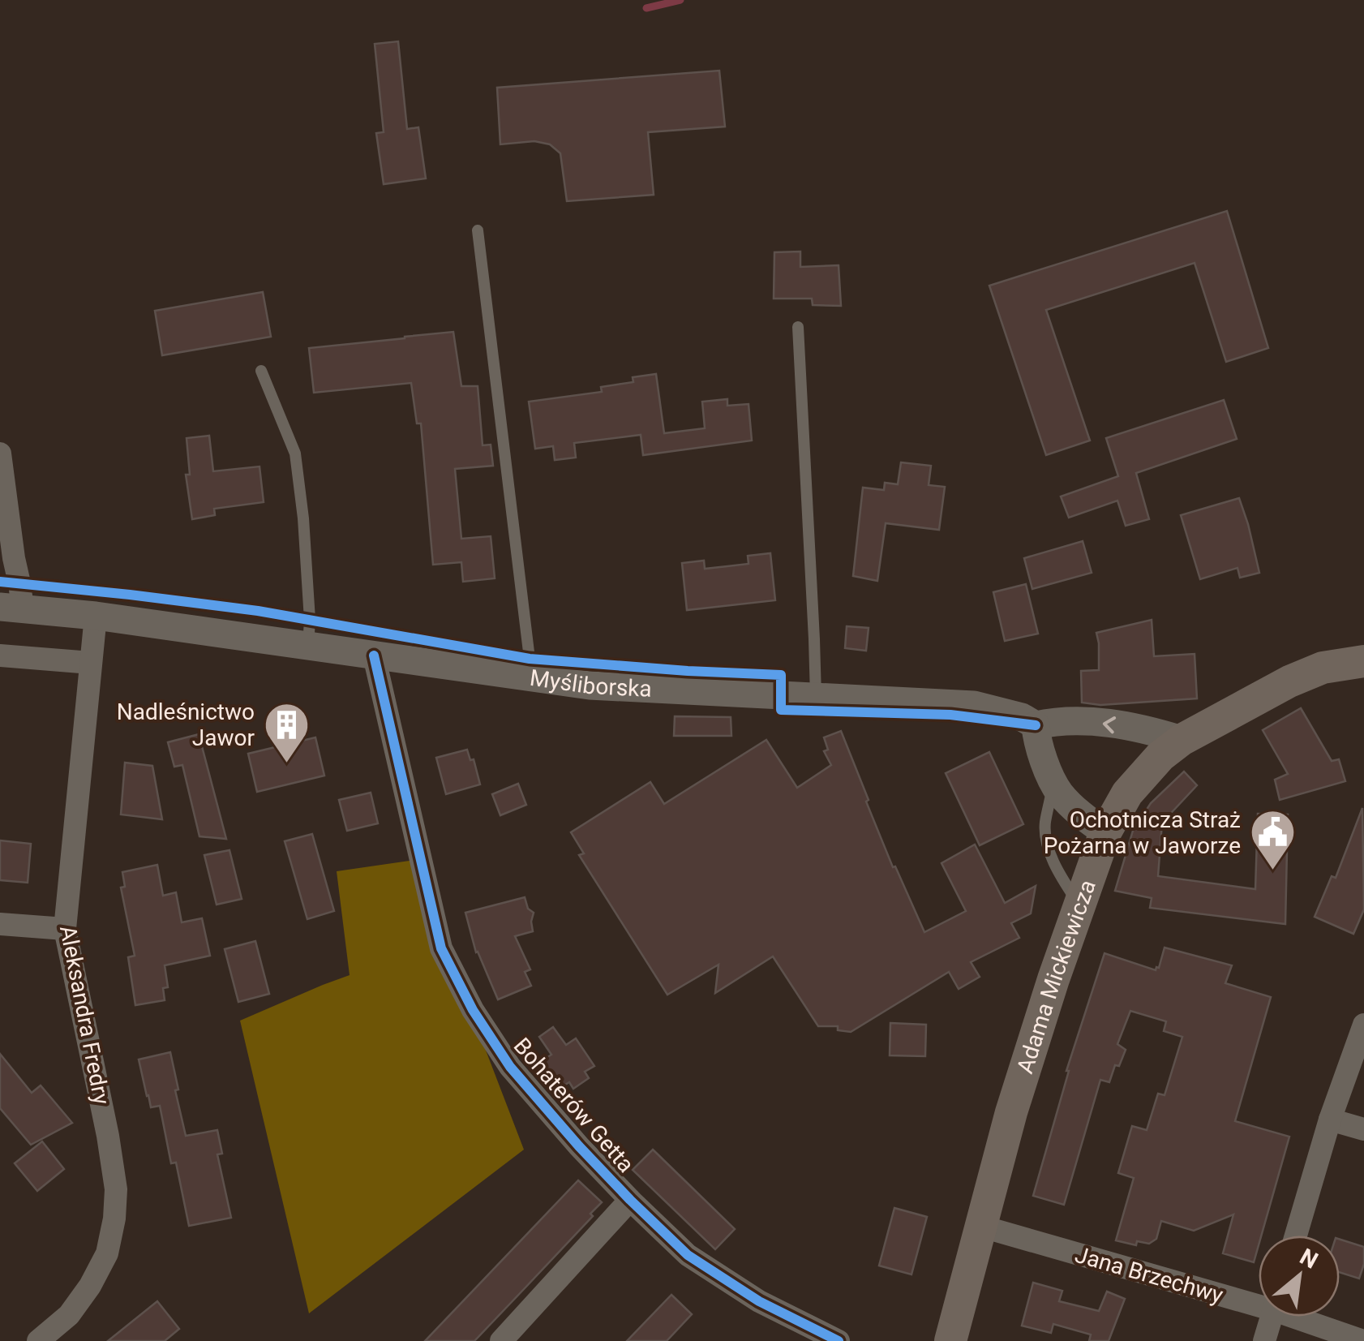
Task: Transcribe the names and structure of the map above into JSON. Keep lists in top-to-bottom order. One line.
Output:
{"streets":{"main road":["Adama Mickiewicza"],"street":["Myśliborska","Aleksandra Fredry","Bohaterów Getta","Jana Brzechwy"]},"crossings":[["Myśliborska","Adama Mickiewicza"],["Myśliborska","Aleksandra Fredry"],["Myśliborska","Bohaterów Getta"],["Adama Mickiewicza","Jana Brzechwy"]],"places":{"building":["Nadleśnictwo Jawor"],"public building":["Ochotnicza Straż Pożarna w Jaworze"]},"north":"top right"}
